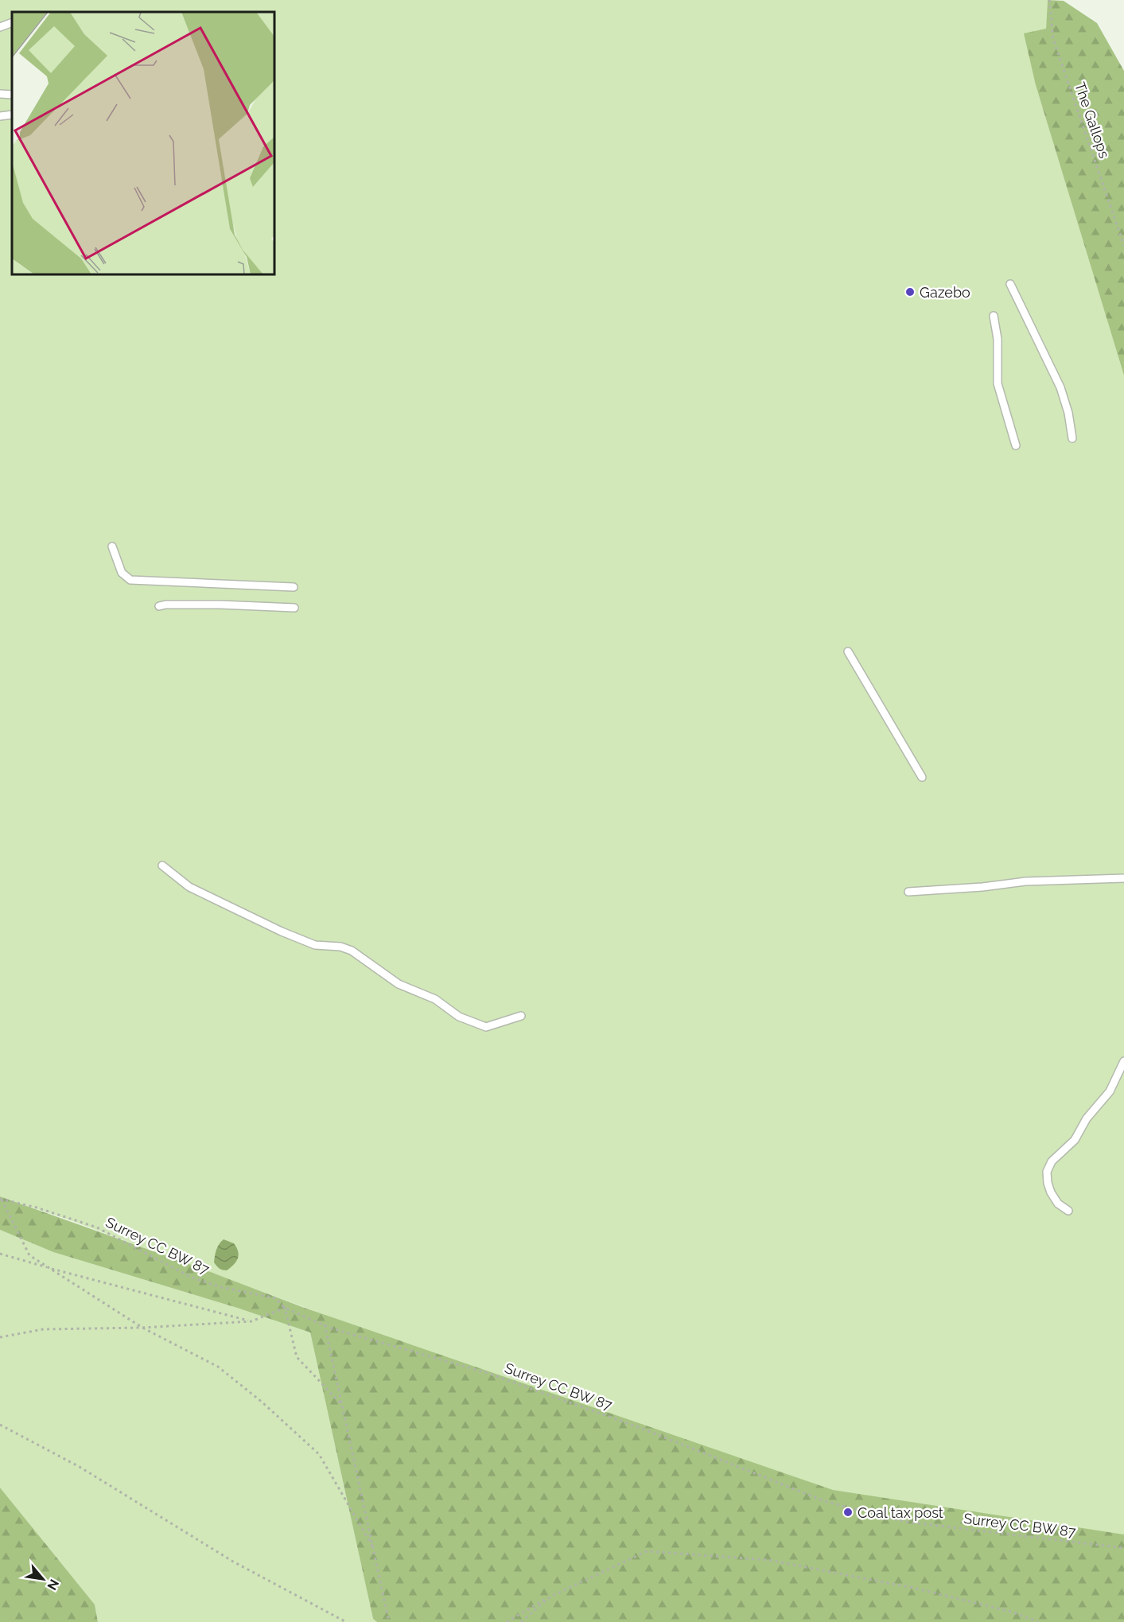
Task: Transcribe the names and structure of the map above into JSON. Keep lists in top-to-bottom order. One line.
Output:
{"streets":{"path":["The Gallops","Surrey CC BW 87"]},"places":["Gazebo","Coal tax post"],"north":"bottom right"}
